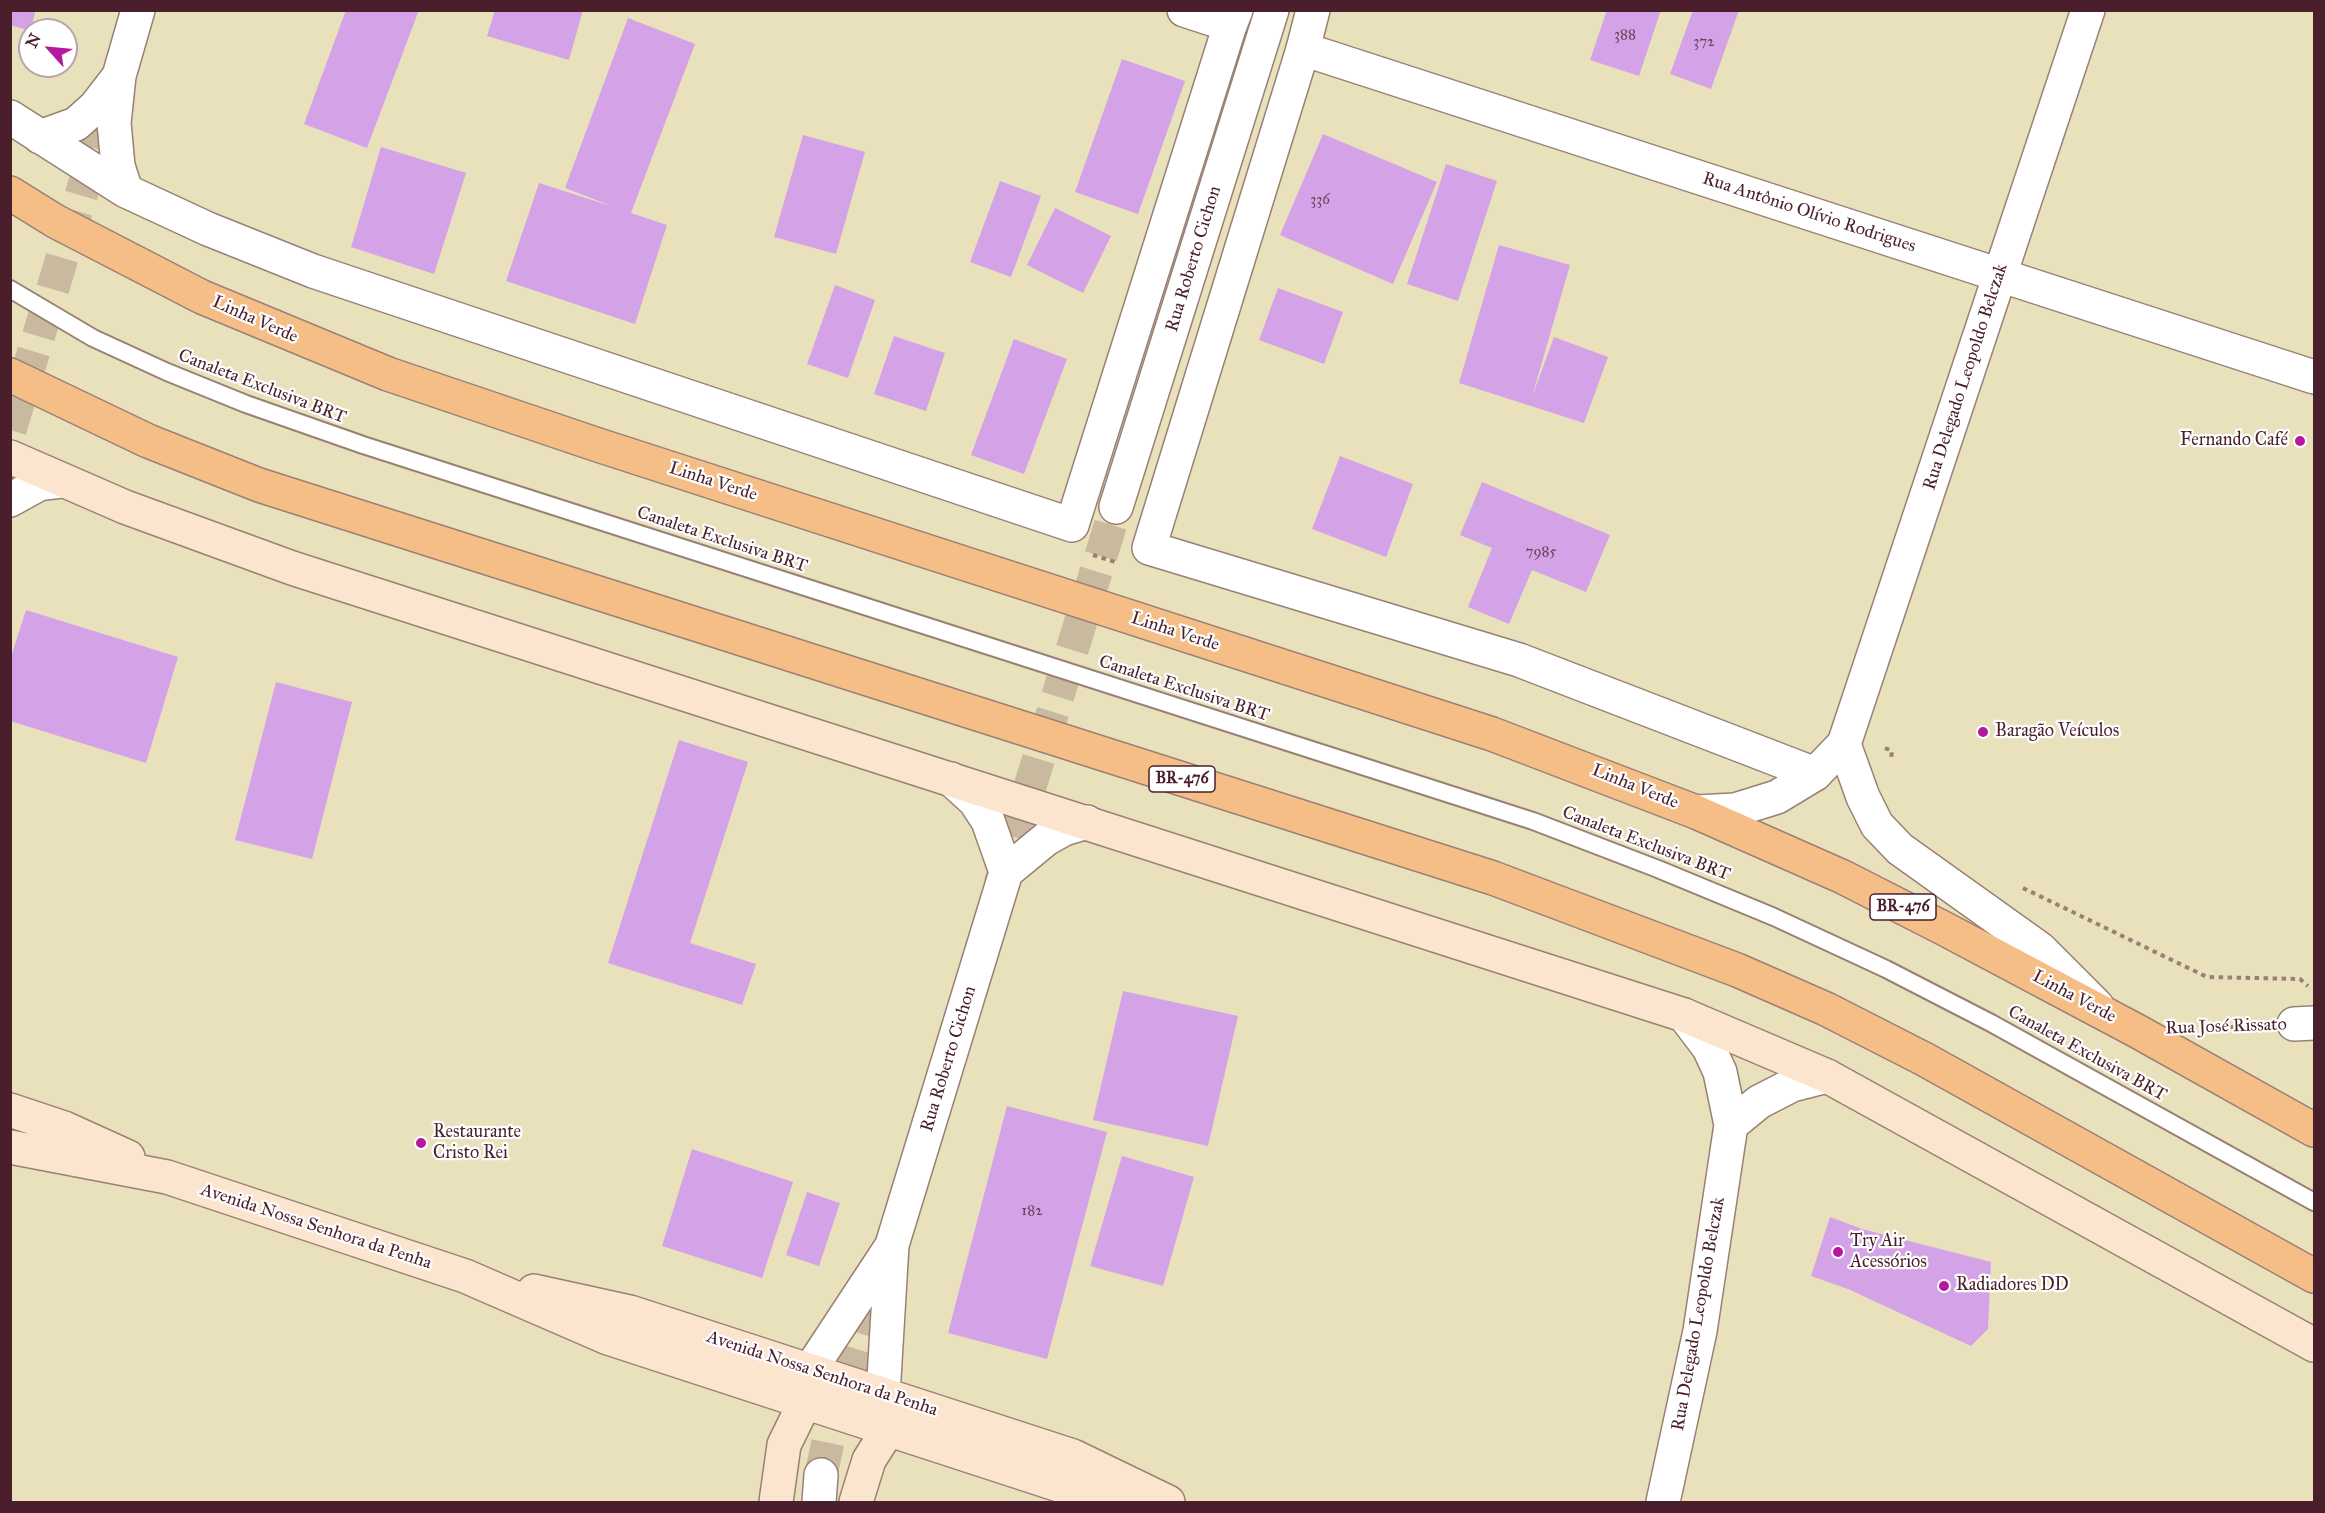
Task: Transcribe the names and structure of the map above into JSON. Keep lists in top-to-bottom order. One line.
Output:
{"streets":{"highway":["Linha Verde","BR-476"],"main road":["Avenida Nossa Senhora da Penha"],"street":["Rua Antônio Olívio Rodrigues","Rua Roberto Cichon","Rua Delegado Leopoldo Belczak"],"lane":["Canaleta Exclusiva BRT"],"path":["Rua José Rissato"]},"crossings":[["Rua Antônio Olívio Rodrigues","Rua Delegado Leopoldo Belczak"],["Rua Roberto Cichon","Avenida Nossa Senhora da Penha"],["Linha Verde","Rua Delegado Leopoldo Belczak"]],"places":["Fernando Café","Baragão Veículos","Restaurante Cristo Rei","Try Air Acessórios","Radiadores DD"],"house_numbers":["388","372","336","7985","182"],"north":"top left"}
